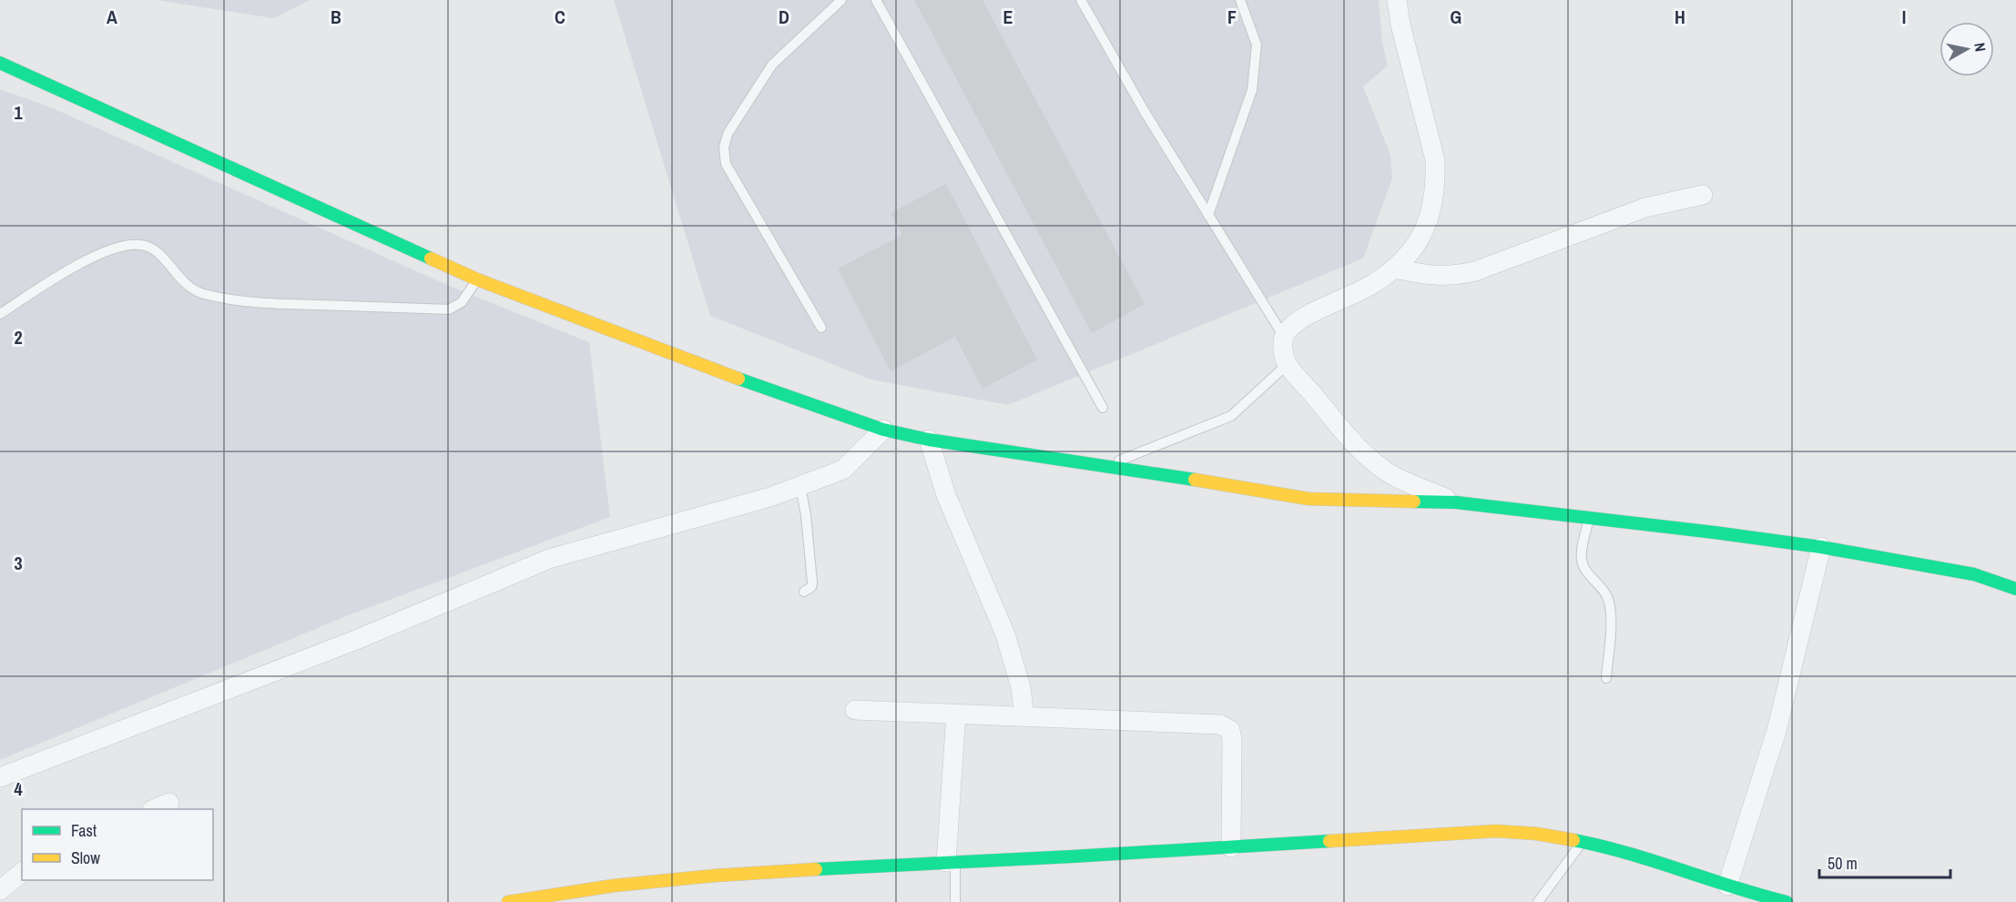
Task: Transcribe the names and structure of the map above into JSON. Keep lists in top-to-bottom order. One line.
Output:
{"legend":["Fast","Slow"],"scale_bar":"50 m","north":"right","grid":{"columns":["A","B","C","D","E","F","G","H","I"],"rows":["1","2","3","4"]}}
